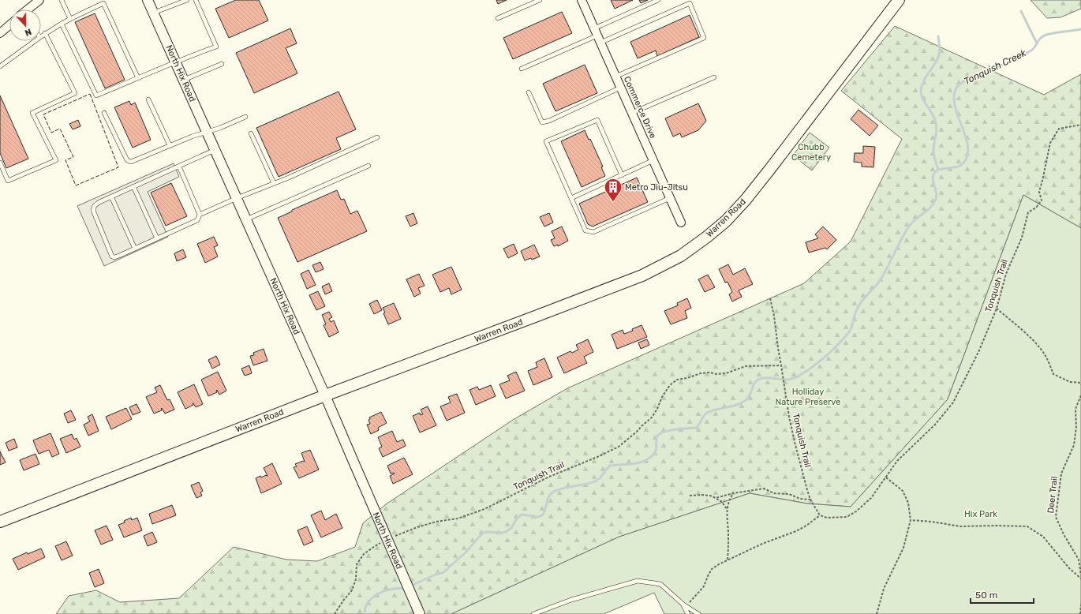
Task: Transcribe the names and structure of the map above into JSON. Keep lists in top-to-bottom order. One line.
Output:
{"streets":{"main road":["Warren Road"],"street":["North Hix Road","Commerce Drive"],"path":["Tonquish Trail","Deer Trail"]},"crossings":[["North Hix Road","Warren Road"],["North Hix Road","Tonquish Trail"]],"water":["Tonquish Creek"],"parks":["Chubb Cemetery","Holliday Nature Preserve","Hix Park"],"places":{"building":["Metro Jiu-Jitsu"]},"scale_bar":"50 m","north":"bottom"}
